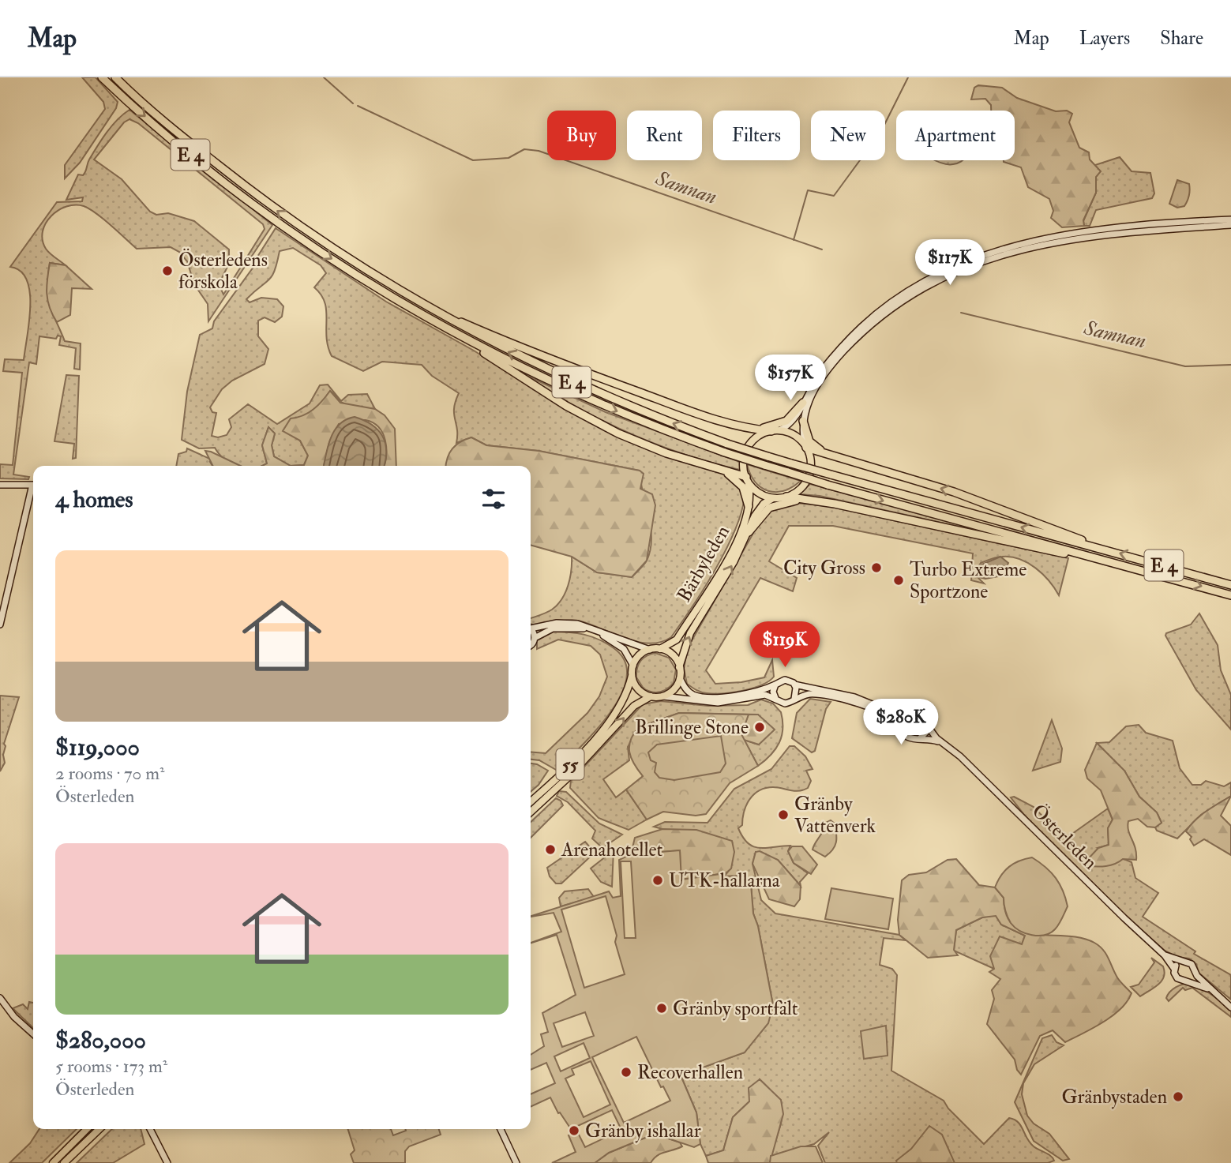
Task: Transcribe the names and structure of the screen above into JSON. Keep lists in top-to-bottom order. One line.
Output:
{"streets":{"highway":["E 4"],"main road":["Bärbyleden","55","Österleden"]},"crossings":[["Bärbyleden","55"]],"water":["Samnan"],"places":["Österledens förskola","City Gross","Turbo Extreme Sportzone","Brillinge Stone","Gränby Vattenverk","Arenahotellet","UTK-hallarna","Gränby sportfält","Recoverhallen","Gränbystaden","Gränby ishallar"],"page":{"header":"Map","nav":["Map","Layers","Share"],"chip":["Buy","Rent","Filters","New","Apartment"],"price":["$117K","$157K","$119K","$280K"],"heading":"4 homes","list":[{"name":"$119,000","note":"2 rooms · 70 m² · Österleden"},{"name":"$280,000","note":"5 rooms · 173 m² · Österleden"}]}}
